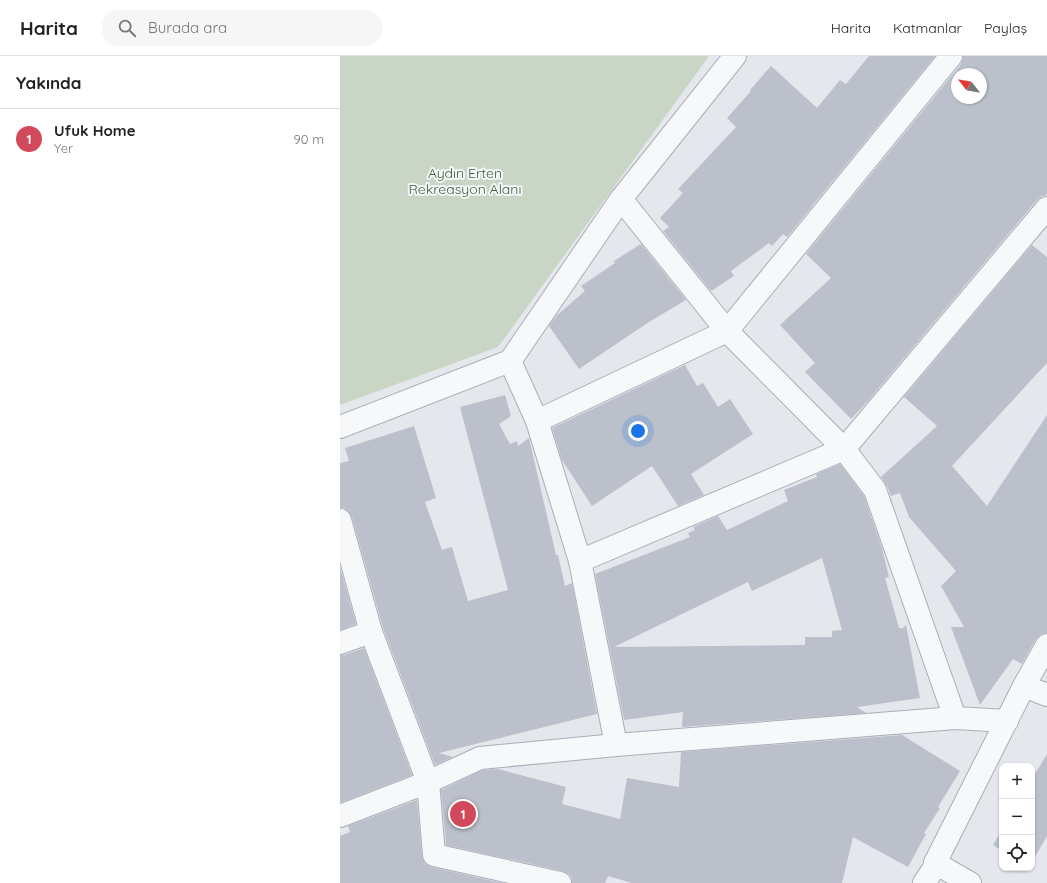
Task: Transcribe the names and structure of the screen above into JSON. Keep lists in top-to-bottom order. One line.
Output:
{"parks":["Aydın Erten Rekreasyon Alanı"],"north":"top left","page":{"header":"Harita","search":"Burada ara","nav":["Harita","Katmanlar","Paylaş"],"heading":"Yakında","list":[{"mark":"1","name":"Ufuk Home","note":"Yer","value":"90 m"}],"map_buttons":["+","−"],"pins":"1"}}
